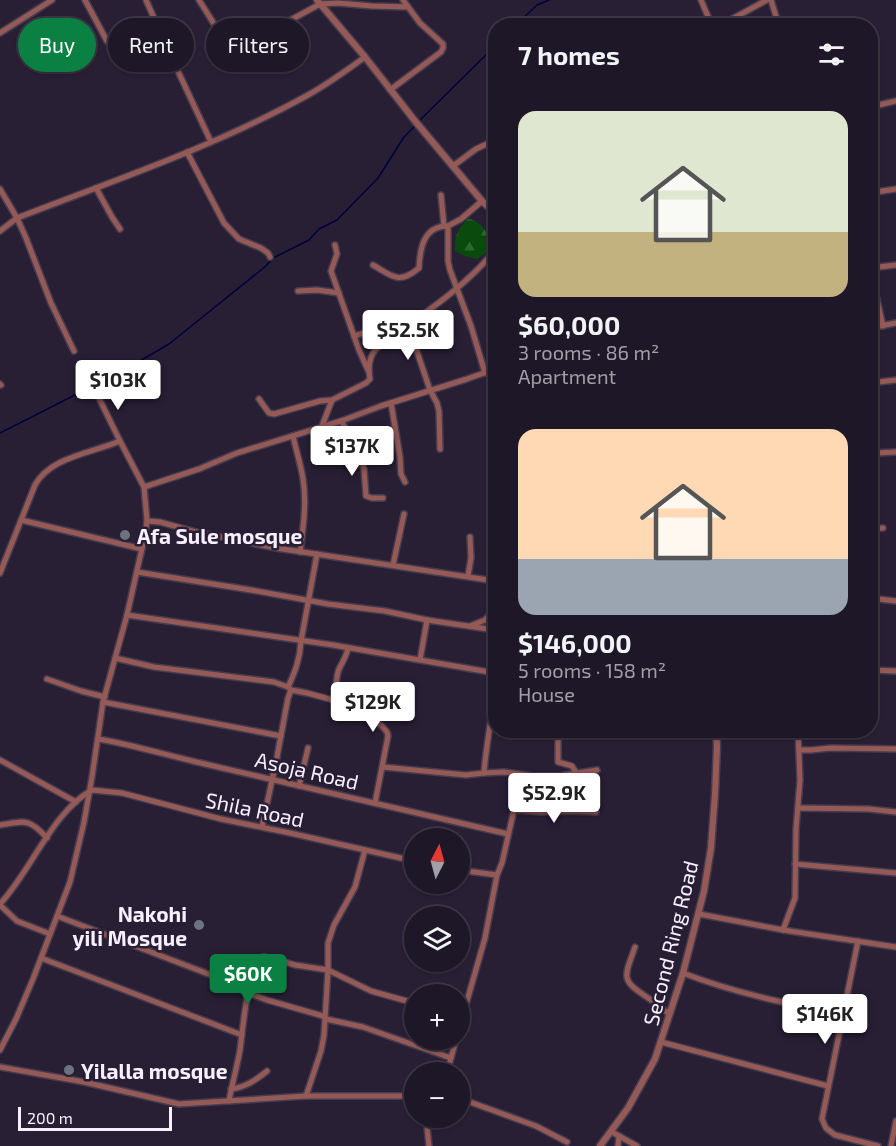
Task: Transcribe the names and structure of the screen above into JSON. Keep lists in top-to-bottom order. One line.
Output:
{"streets":{"street":["Asoja Road","Shila Road","Second Ring Road"]},"places":["Afa Sule mosque","Nakohi yili Mosque","Yilalla mosque"],"scale_bar":"200 m","north":"top","page":{"chip":["Buy","Rent","Filters"],"heading":"7 homes","list":[{"name":"$60,000","note":"3 rooms · 86 m² · Apartment"},{"name":"$146,000","note":"5 rooms · 158 m² · House"}],"price":["$52.5K","$103K","$137K","$129K","$52.9K","$60K","$146K"],"map_buttons":["+","−"],"scale":"200 m"}}
